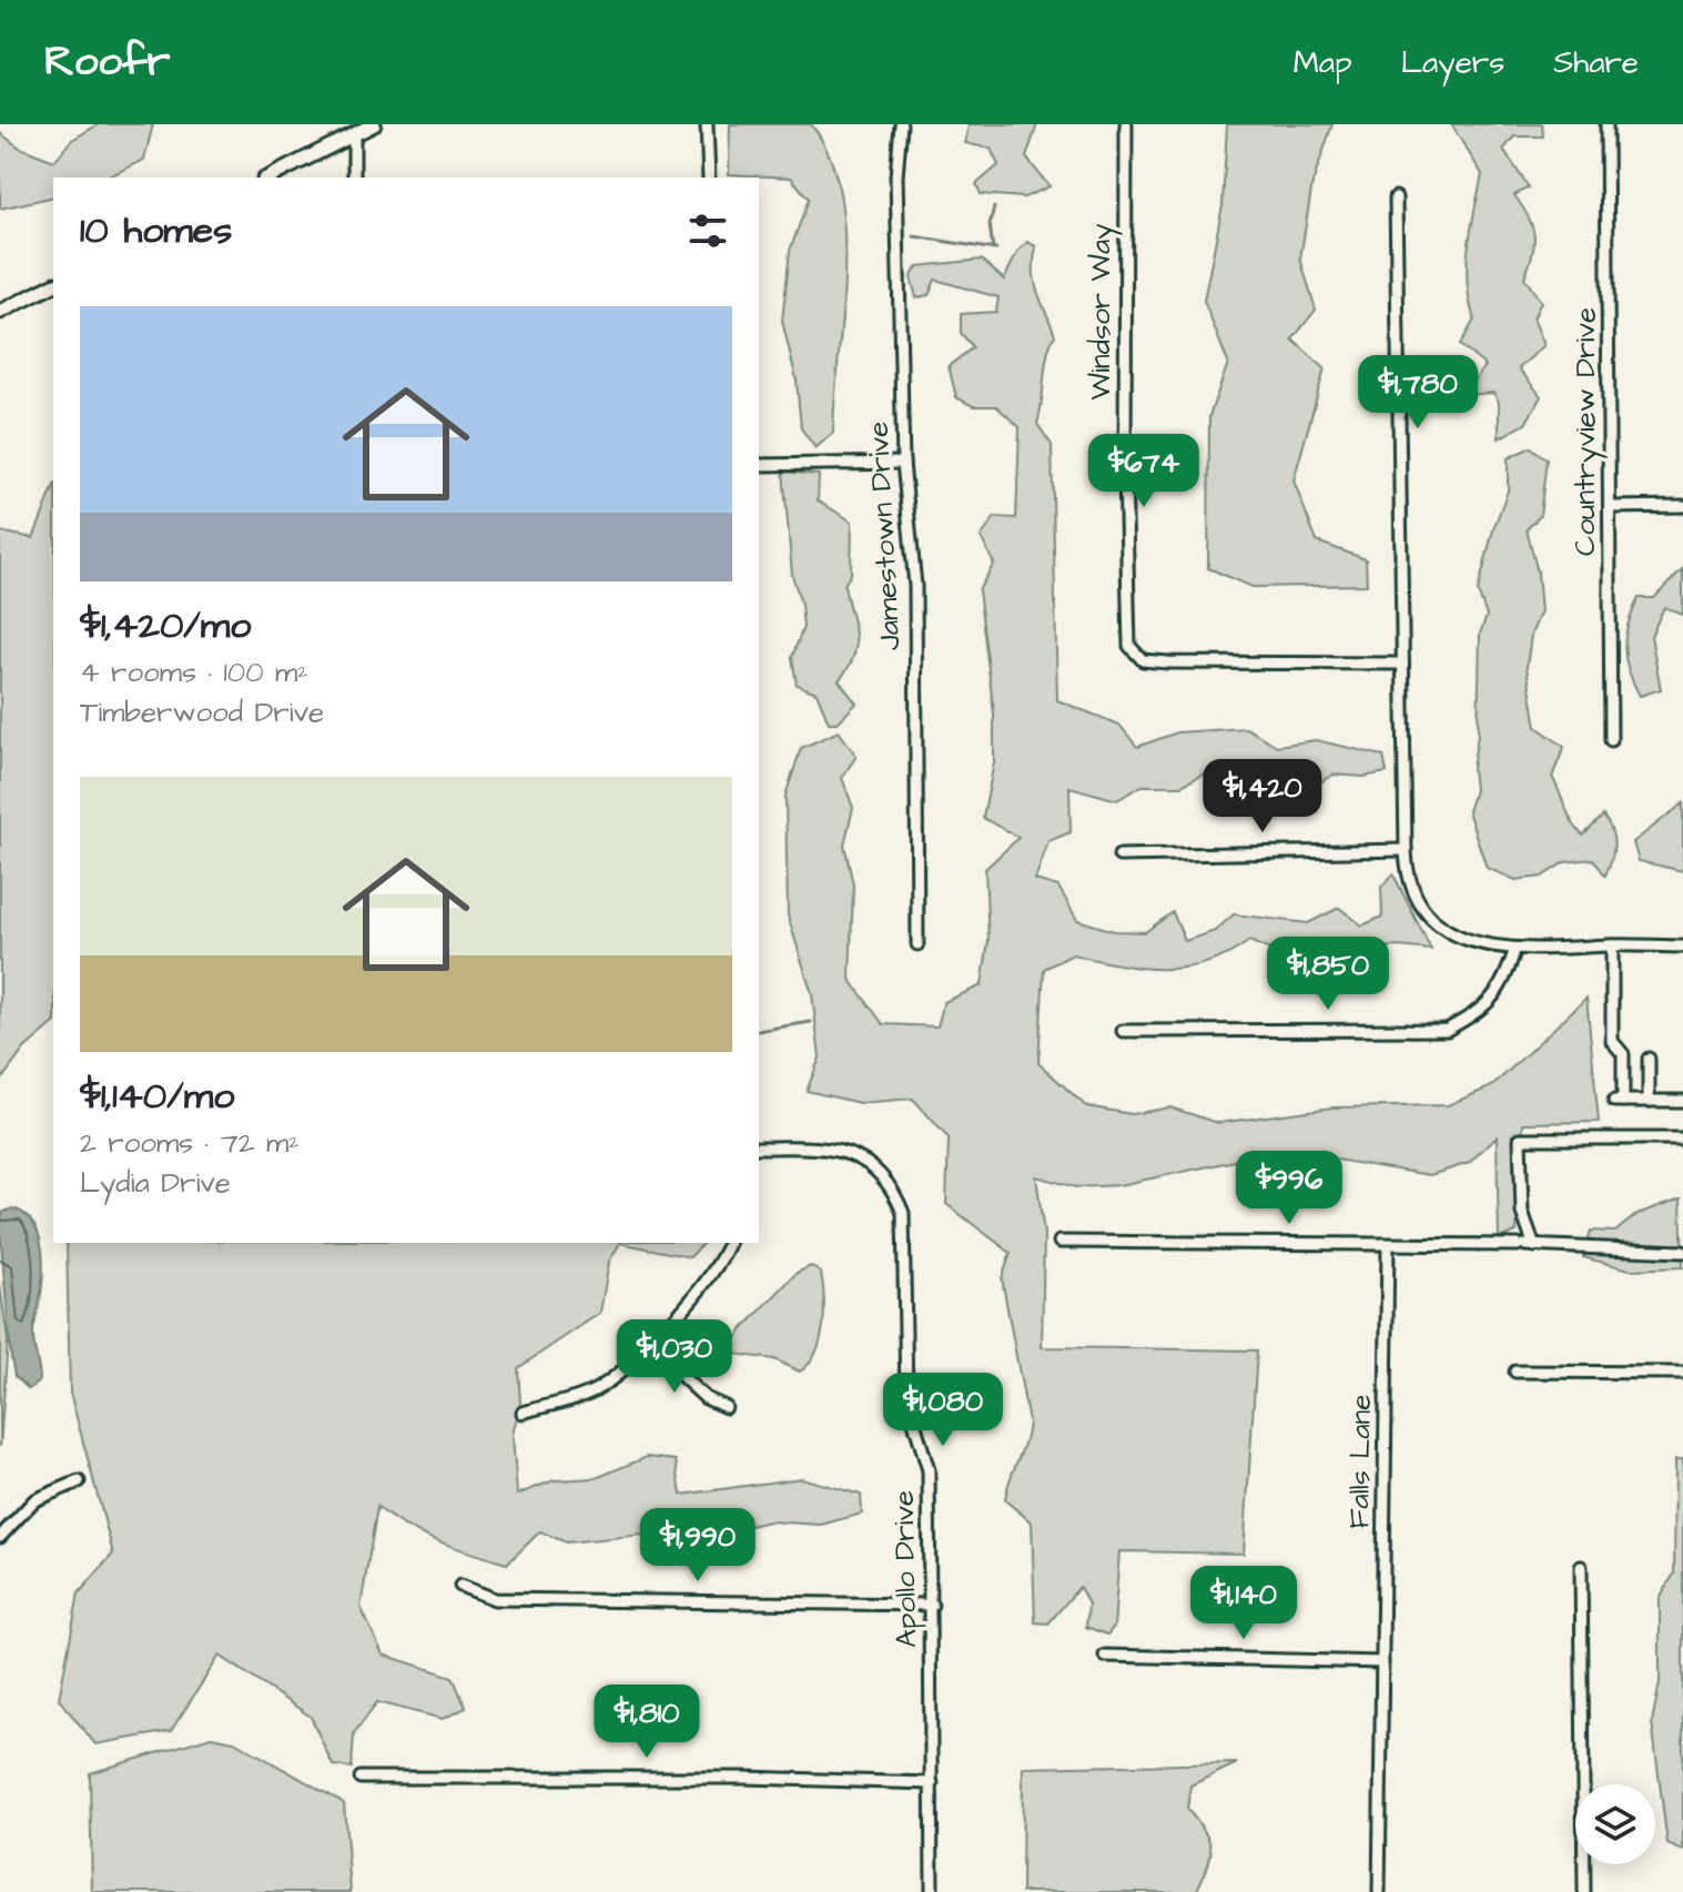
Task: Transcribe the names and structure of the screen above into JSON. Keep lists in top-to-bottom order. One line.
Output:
{"streets":{"street":["Windsor Way","Countryview Drive","Jamestown Drive","Falls Lane","Apollo Drive"]},"page":{"header":"Roofr","nav":["Map","Layers","Share"],"heading":"10 homes","list":[{"name":"$1,420/mo","note":"4 rooms · 100 m² · Timberwood Drive"},{"name":"$1,140/mo","note":"2 rooms · 72 m² · Lydia Drive"}],"price":["$1,780","$674","$1,420","$1,850","$996","$1,030","$1,080","$1,990","$1,140","$1,810"]}}
